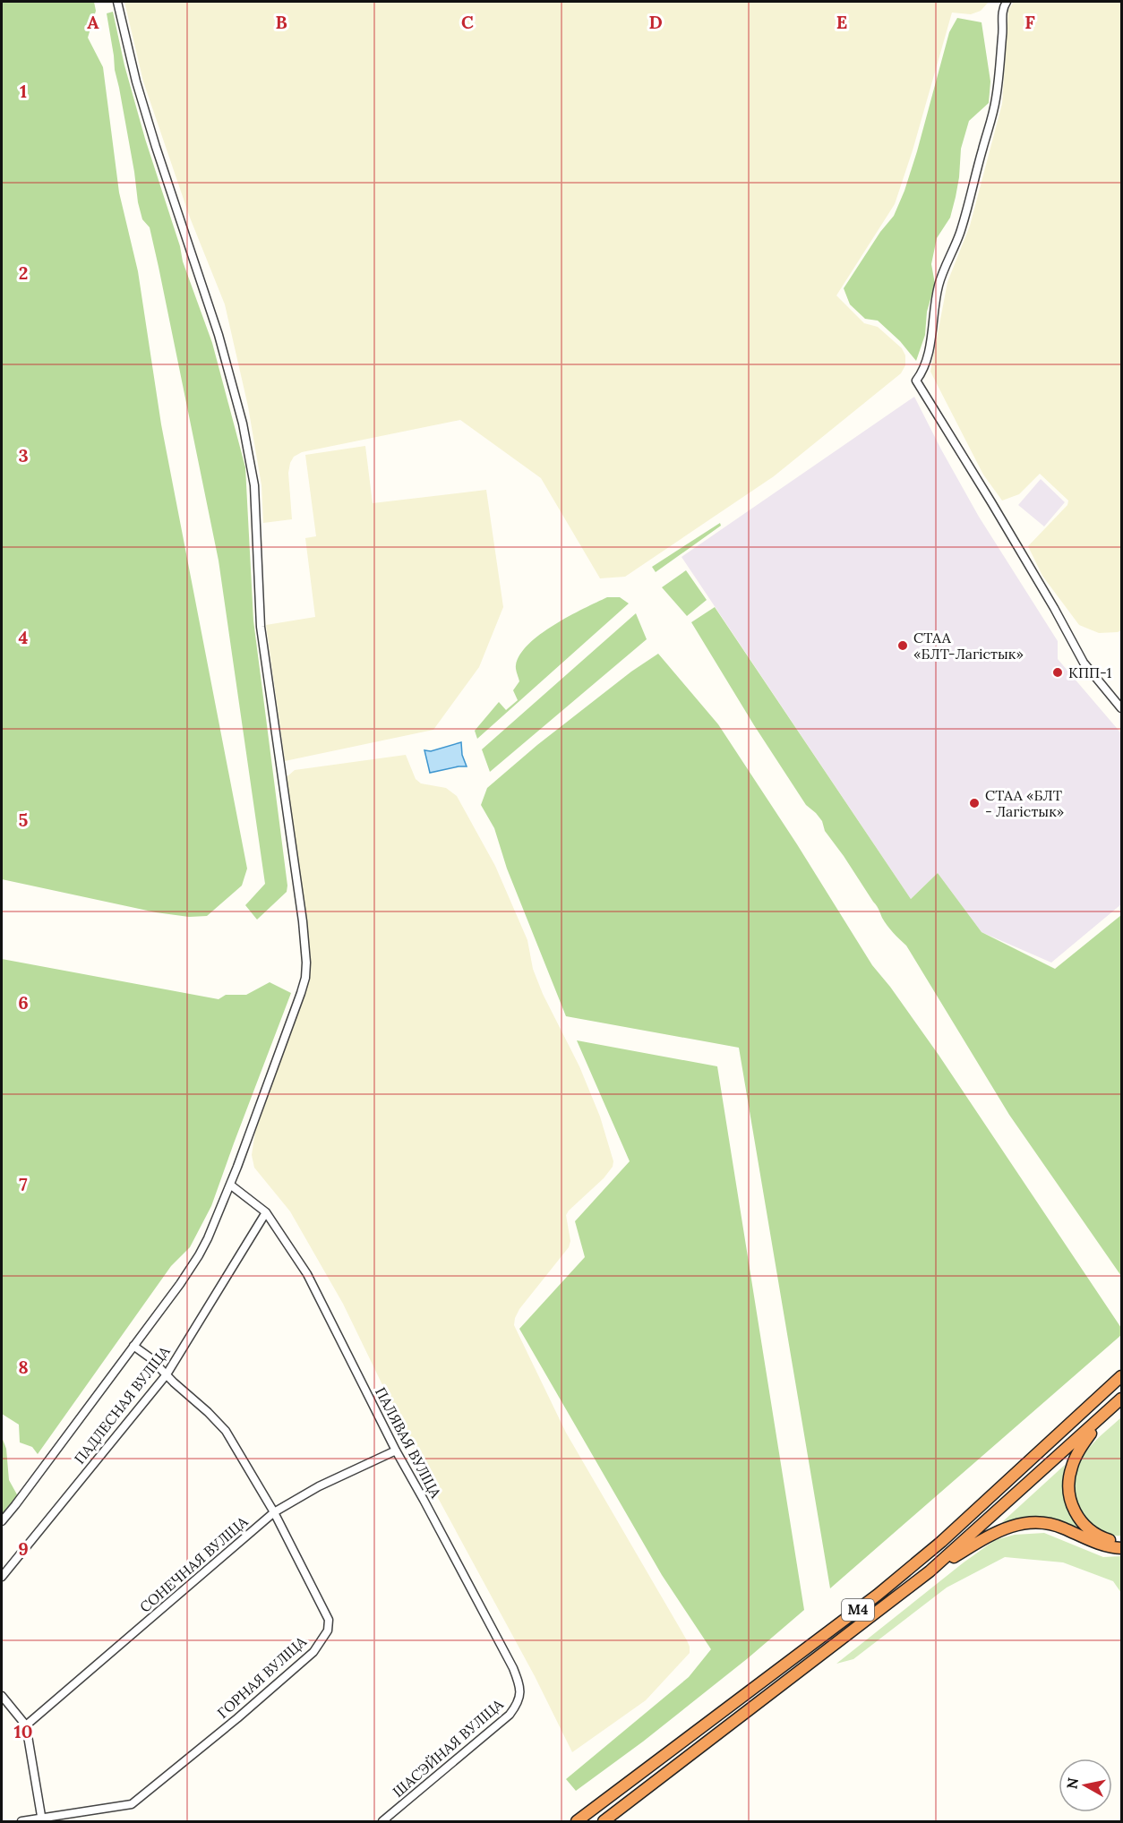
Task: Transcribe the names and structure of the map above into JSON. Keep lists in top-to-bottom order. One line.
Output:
{"streets":{"highway":["М4"],"street":["ПАДЛЕСНАЯ ВУЛІЦА","ПАЛЯВАЯ ВУЛІЦА","СОНЕЧНАЯ ВУЛІЦА","ГОРНАЯ ВУЛІЦА","ШАСЭЙНАЯ ВУЛІЦА"]},"crossings":[["ПАДЛЕСНАЯ ВУЛІЦА","ПАЛЯВАЯ ВУЛІЦА"],["ПАДЛЕСНАЯ ВУЛІЦА","ГОРНАЯ ВУЛІЦА"],["ПАЛЯВАЯ ВУЛІЦА","СОНЕЧНАЯ ВУЛІЦА"],["ПАЛЯВАЯ ВУЛІЦА","ШАСЭЙНАЯ ВУЛІЦА"],["СОНЕЧНАЯ ВУЛІЦА","ГОРНАЯ ВУЛІЦА"]],"places":["СТАА «БЛТ-Лагістык»","КПП-1","СТАА «БЛТ - Лагістык»"],"north":"left","grid":{"columns":["A","B","C","D","E","F"],"rows":["1","2","3","4","5","6","7","8","9","10"]}}
